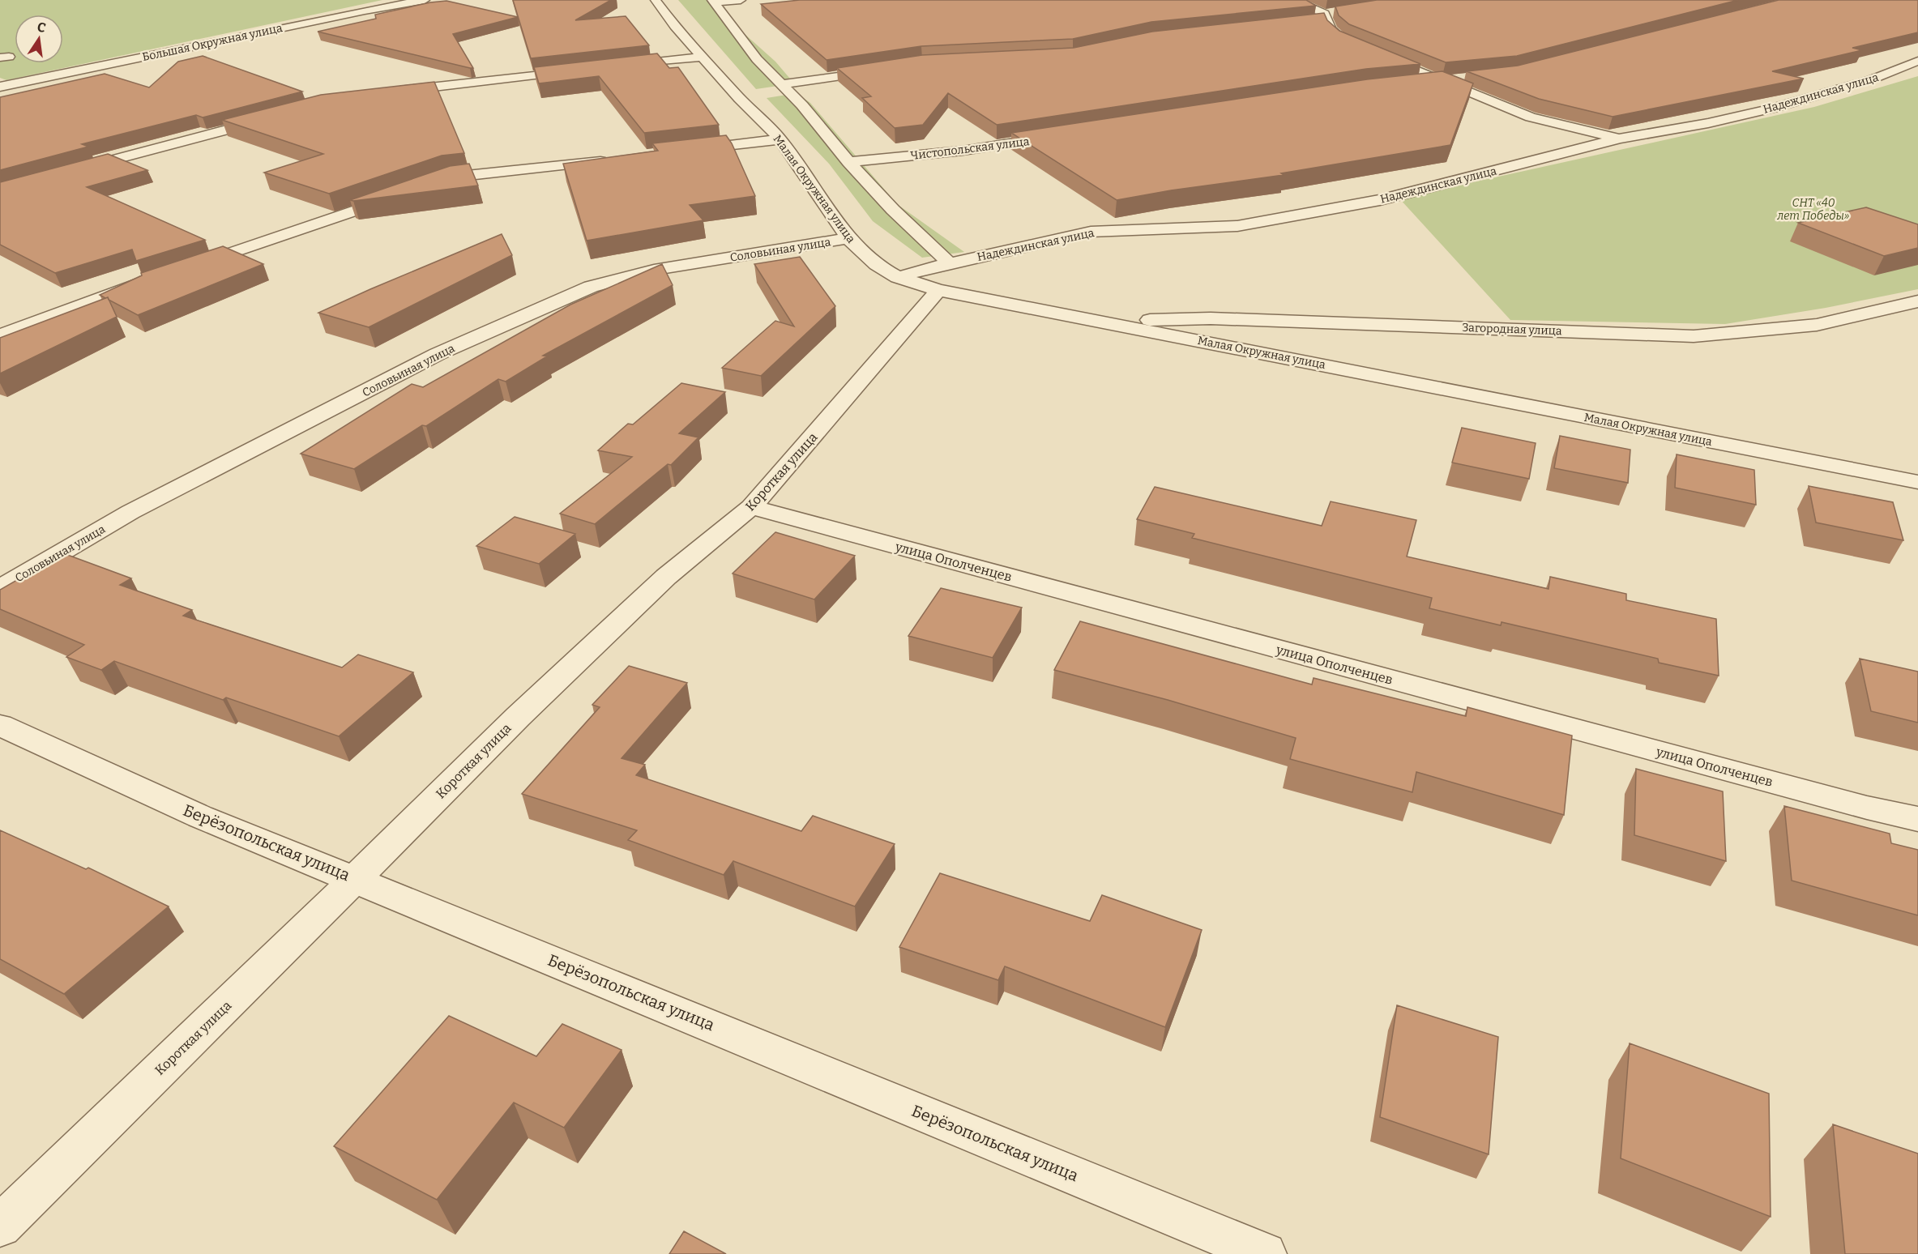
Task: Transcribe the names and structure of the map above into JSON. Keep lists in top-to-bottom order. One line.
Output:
{"streets":{"street":["Большая Окружная улица","Надеждинская улица","Чистопольская улица","Малая Окружная улица","Соловьиная улица","Загородная улица","Короткая улица","улица Ополченцев","Берёзопольская улица"]},"crossings":[["Надеждинская улица","Малая Окружная улица"],["Малая Окружная улица","Соловьиная улица"],["Малая Окружная улица","Загородная улица"],["Малая Окружная улица","Короткая улица"],["Короткая улица","улица Ополченцев"],["Короткая улица","Берёзопольская улица"]],"parks":["СНТ «40 лет Победы»"],"north":"top"}
